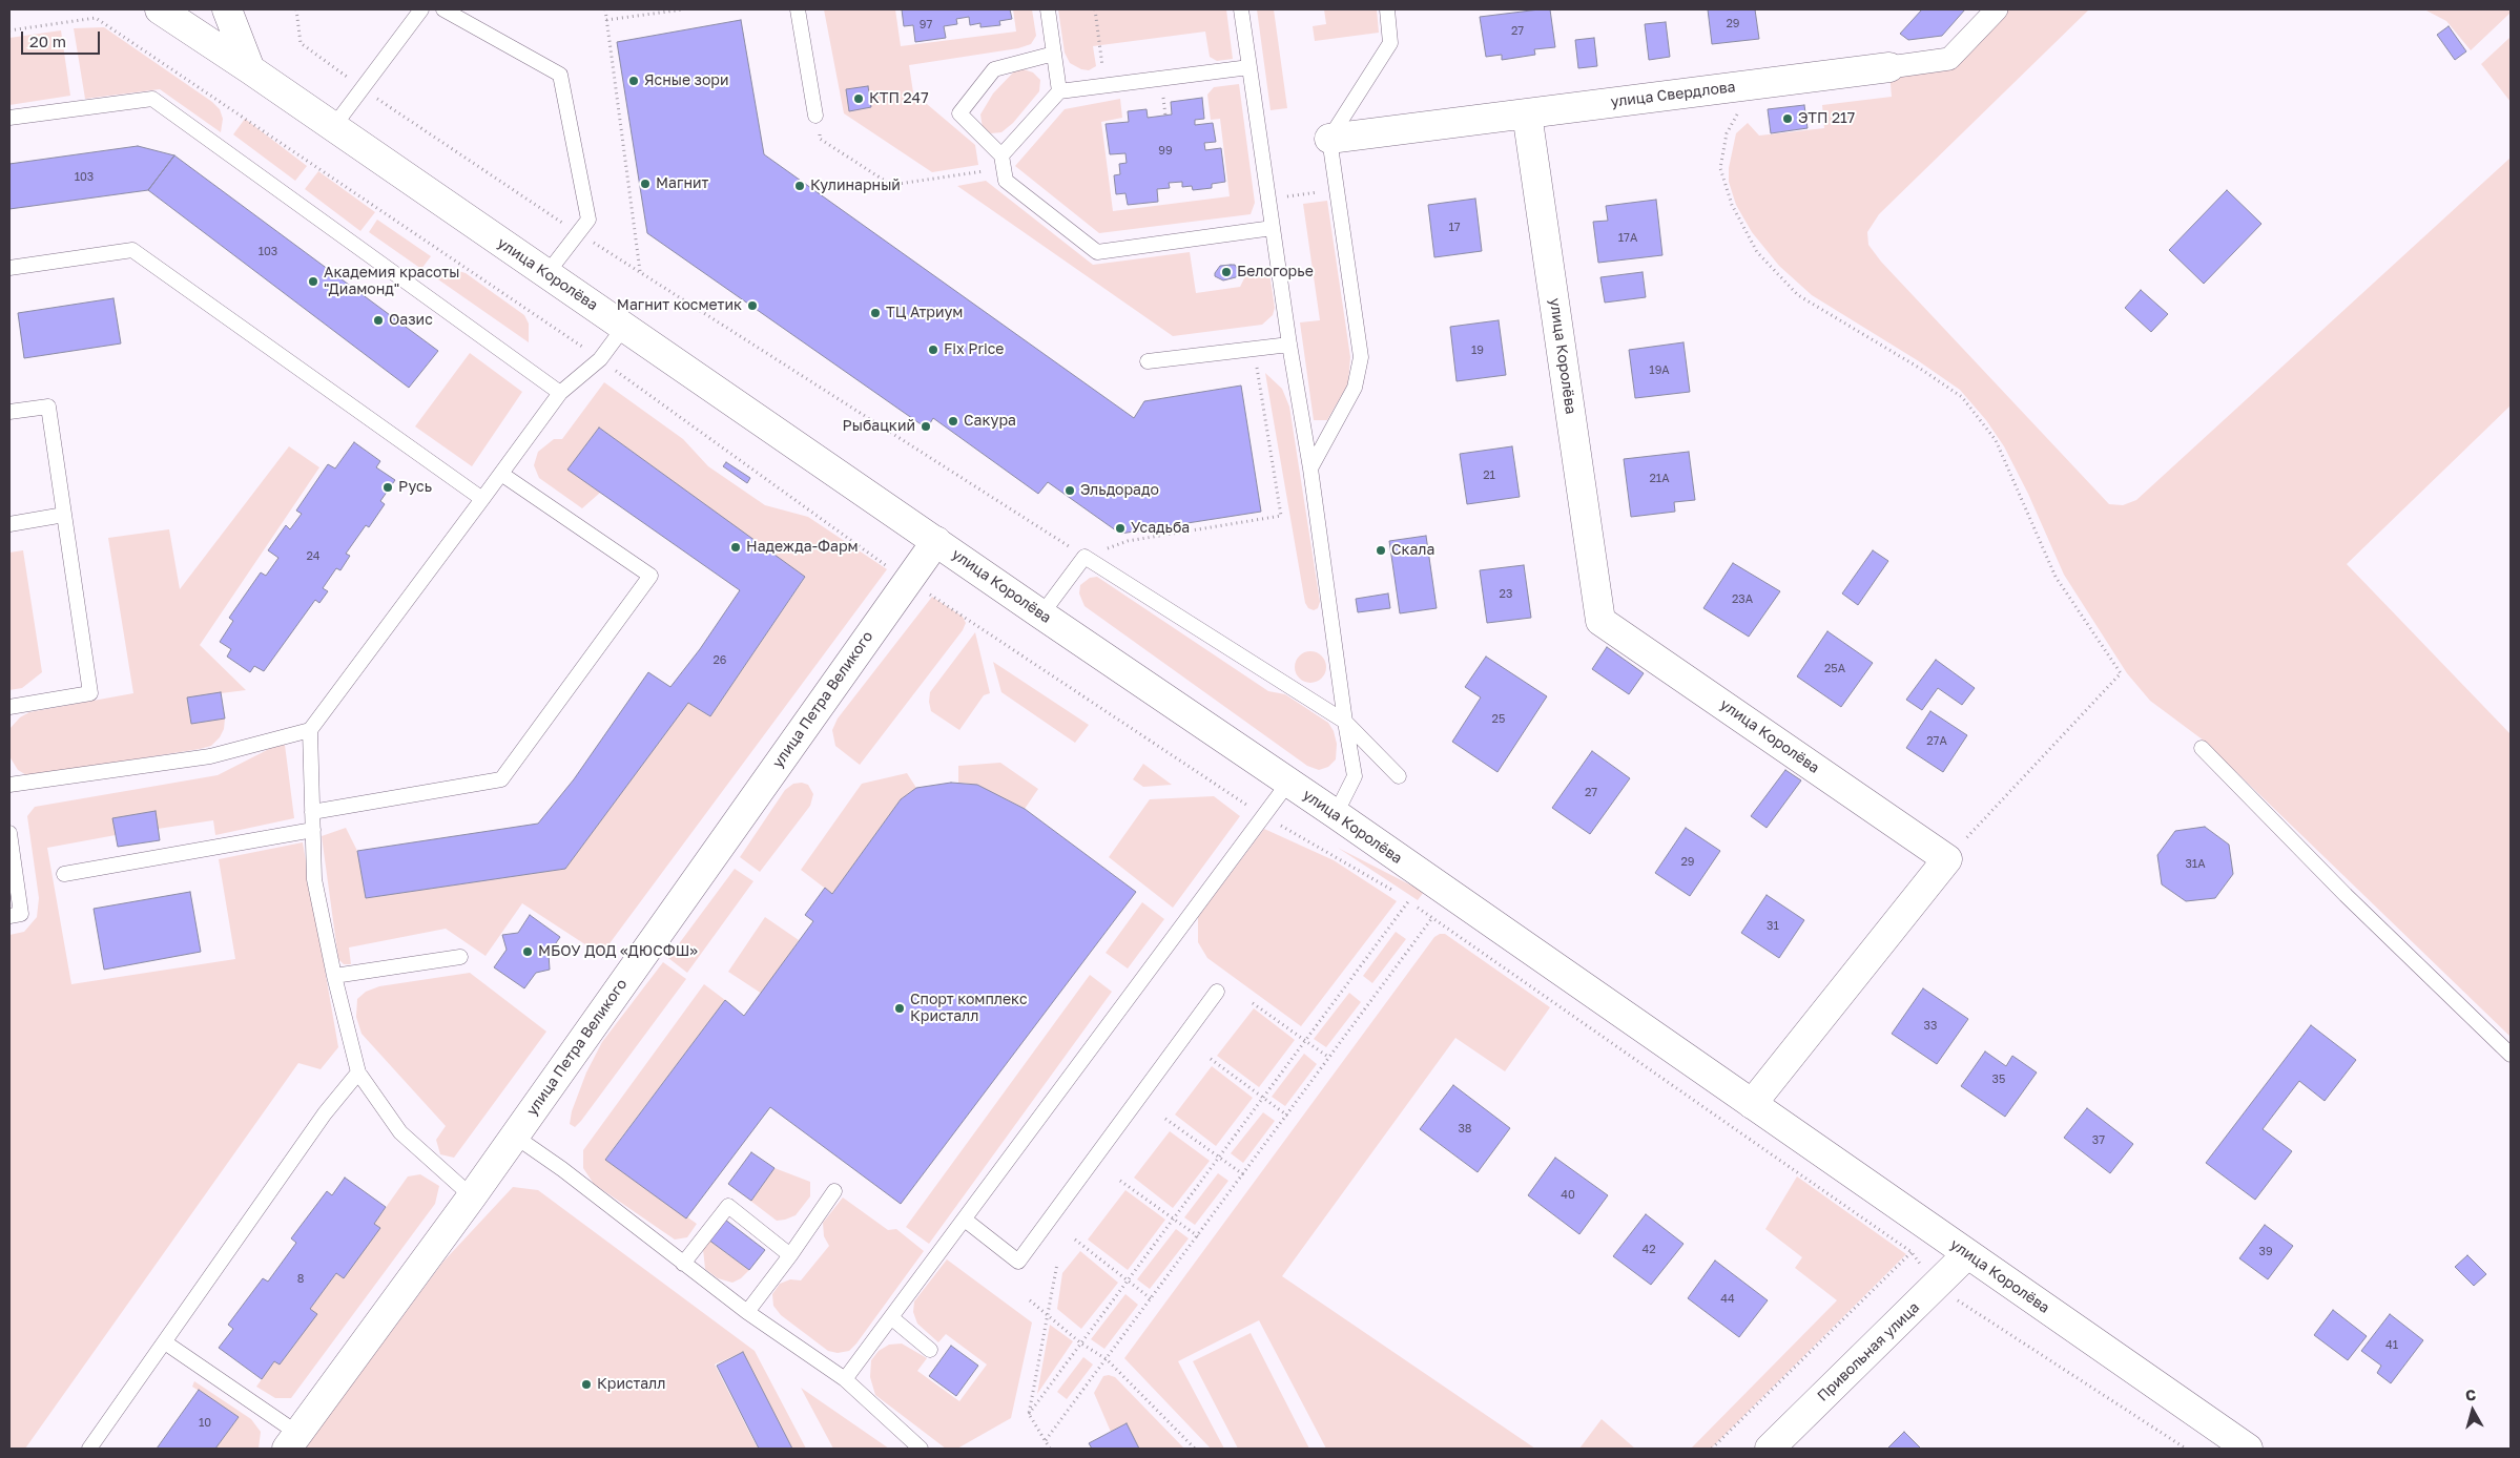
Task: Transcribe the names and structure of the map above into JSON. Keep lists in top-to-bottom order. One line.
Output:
{"streets":{"street":["улица Свердлова","улица Королёва","улица Петра Великого","Привольная улица"]},"crossings":[["улица Свердлова","улица Королёва"],["улица Королёва","улица Петра Великого"],["улица Королёва","Привольная улица"]],"places":["Ясные зори","КТП 247","ЭТП 217","Магнит","Кулинарный","Белогорье","Академия красоты \"Диамонд\"","Магнит косметик","ТЦ Атриум","Оазис","Fix Price","Сакура","Рыбацкий","Русь","Эльдорадо","Усадьба","Надежда-Фарм","Скала","МБОУ ДОД «ДЮСФШ»","Спорт комплекс Кристалл","Кристалл"],"house_numbers":["29","97","27","99","103","17","17А","103","19","19А","21","21А","24","23","23А","26","25А","25","27А","27","29","31А","31","33","35","38","37","40","42","39","8","44","41","10"],"scale_bar":"20 m","north":"top"}
